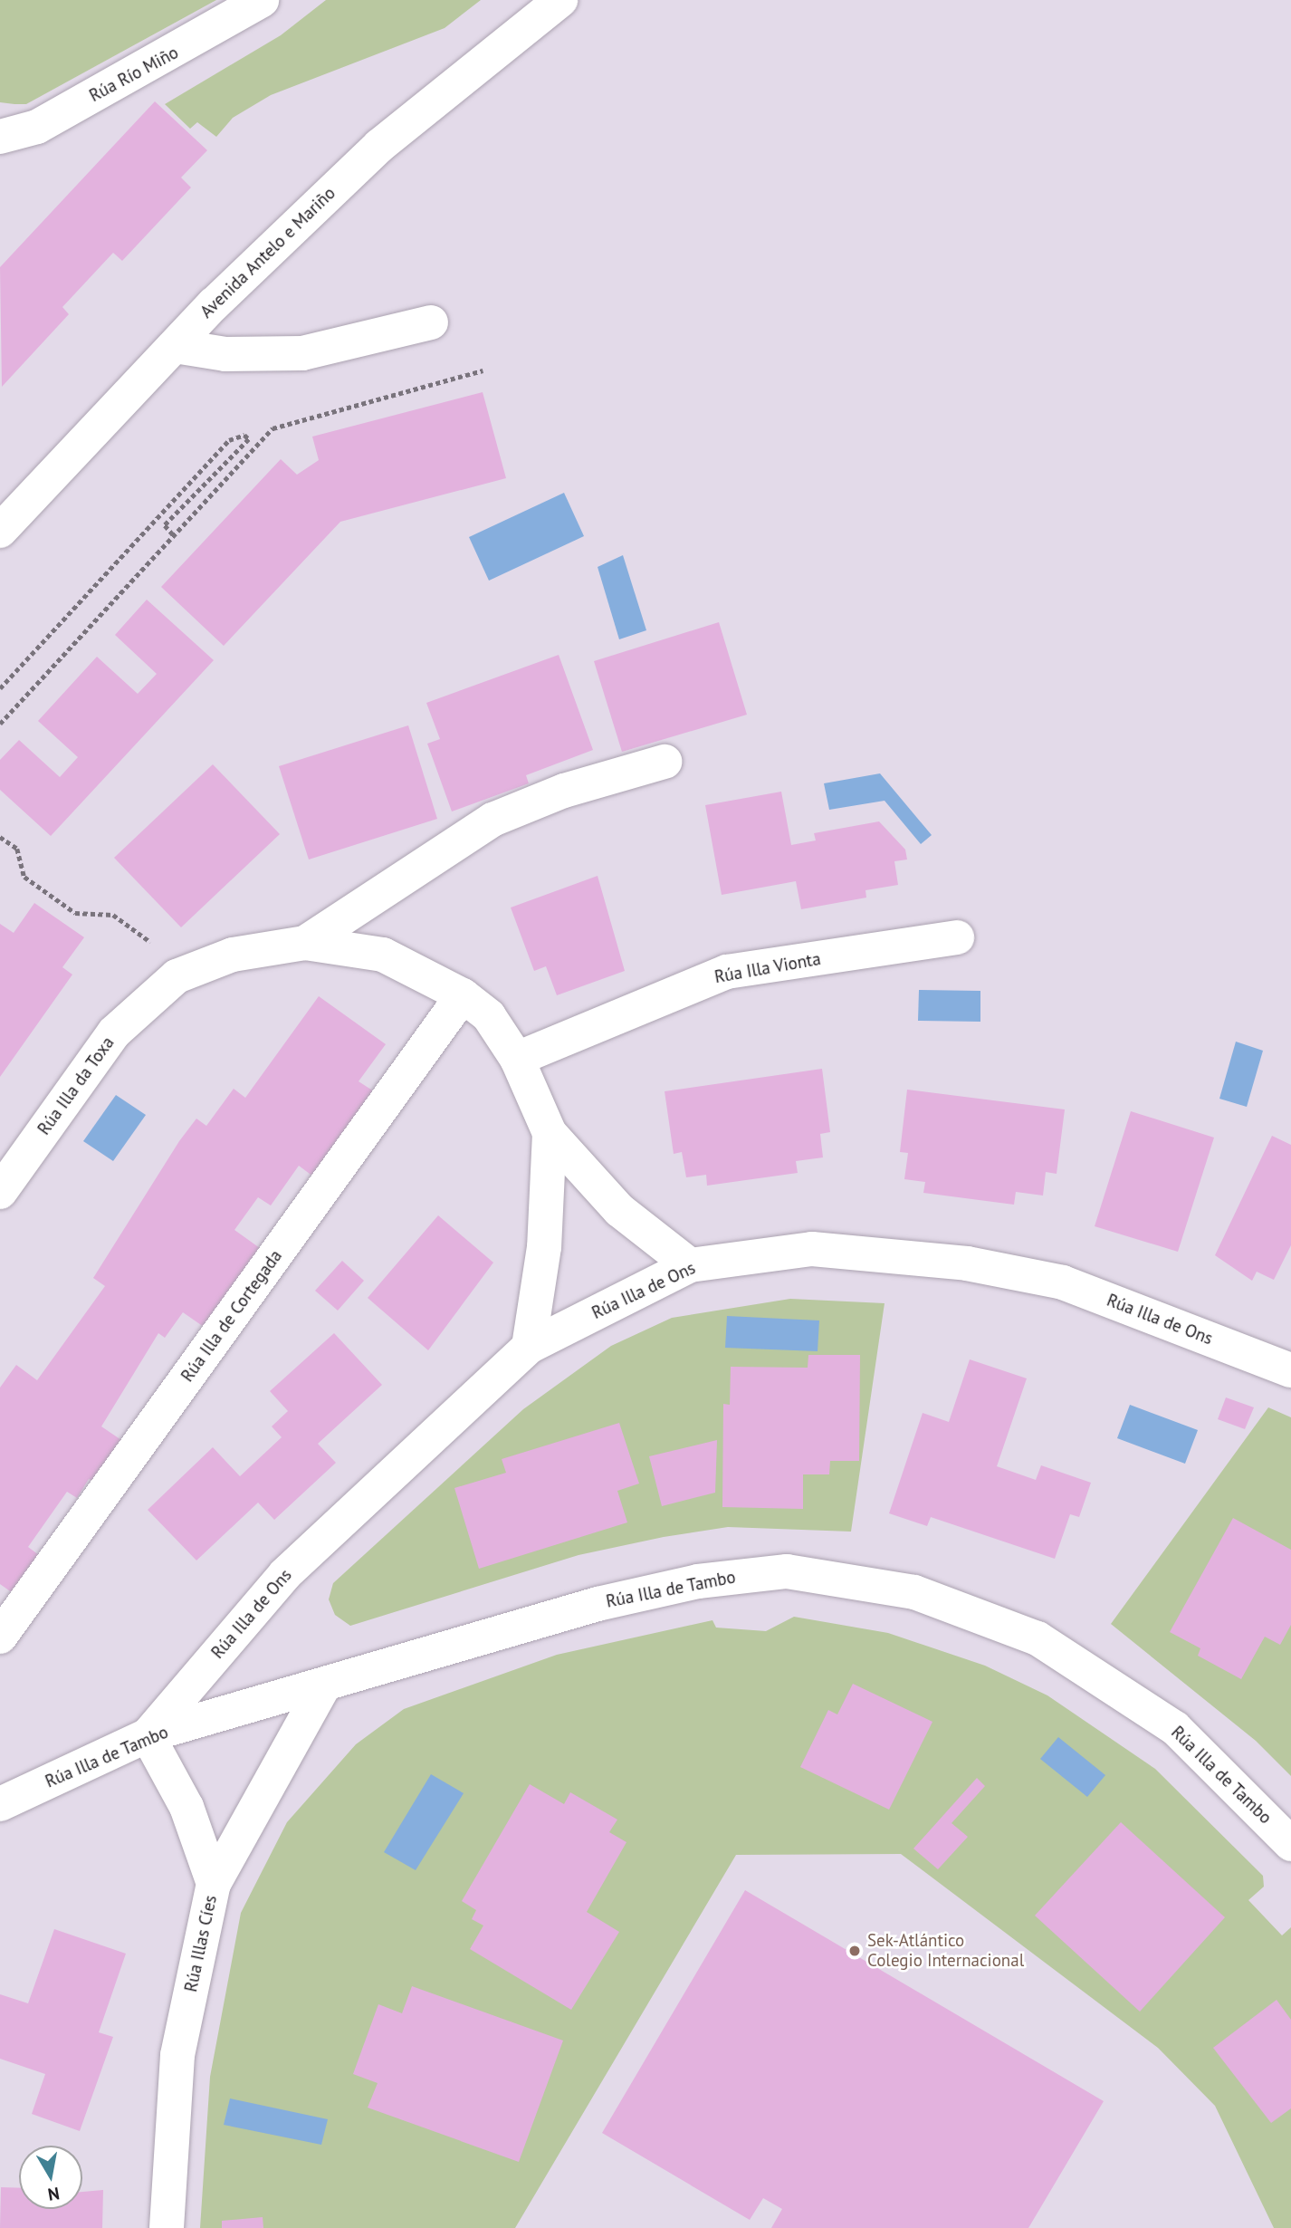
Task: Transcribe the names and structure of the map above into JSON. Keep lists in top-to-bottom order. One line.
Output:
{"streets":{"street":["Rúa Río Miño","Avenida Antelo e Mariño","Rúa Illa Vionta","Rúa Illa da Toxa","Rúa Illa de Ons","Rúa Illa de Cortegada","Rúa Illa de Tambo","Rúa Illas Cíes"]},"crossings":[["Rúa Illa de Ons","Rúa Illa de Tambo"],["Rúa Illa de Tambo","Rúa Illas Cíes"]],"places":["Sek-Atlántico Colegio Internacional"],"north":"bottom"}
